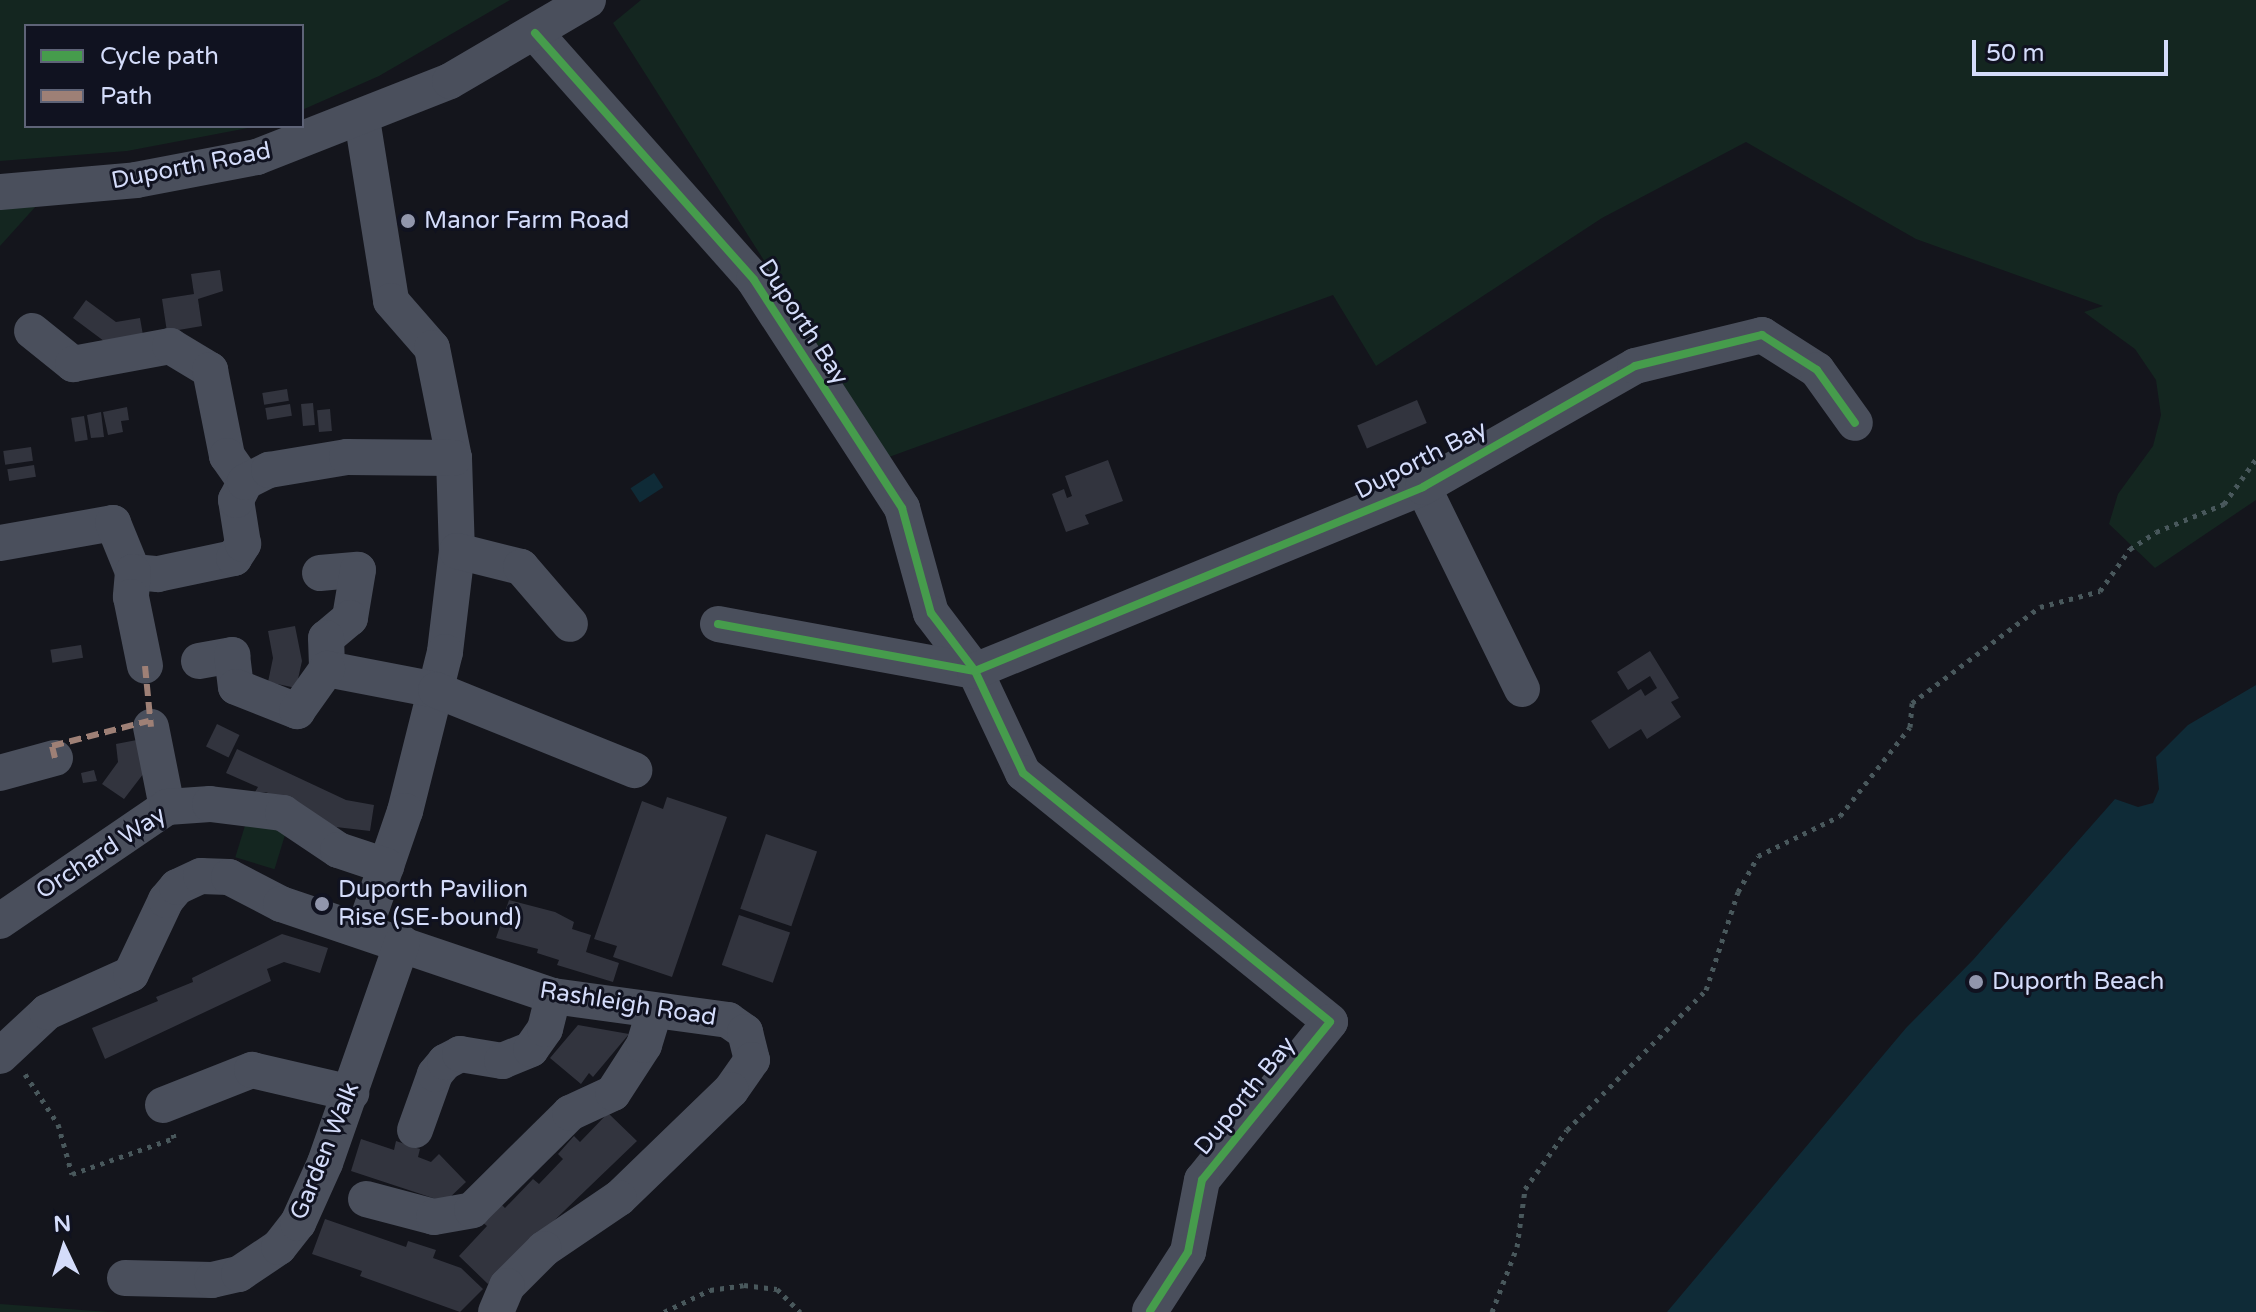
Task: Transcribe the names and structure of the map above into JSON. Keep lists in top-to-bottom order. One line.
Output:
{"streets":{"street":["Duporth Road","Duporth Bay","Orchard Way","Rashleigh Road","Garden Walk"]},"crossings":[["Duporth Road","Duporth Bay"],["Rashleigh Road","Garden Walk"]],"places":["Manor Farm Road","Duporth Pavilion Rise (SE-bound)","Duporth Beach"],"legend":["Cycle path","Path"],"scale_bar":"50 m","north":"top"}
